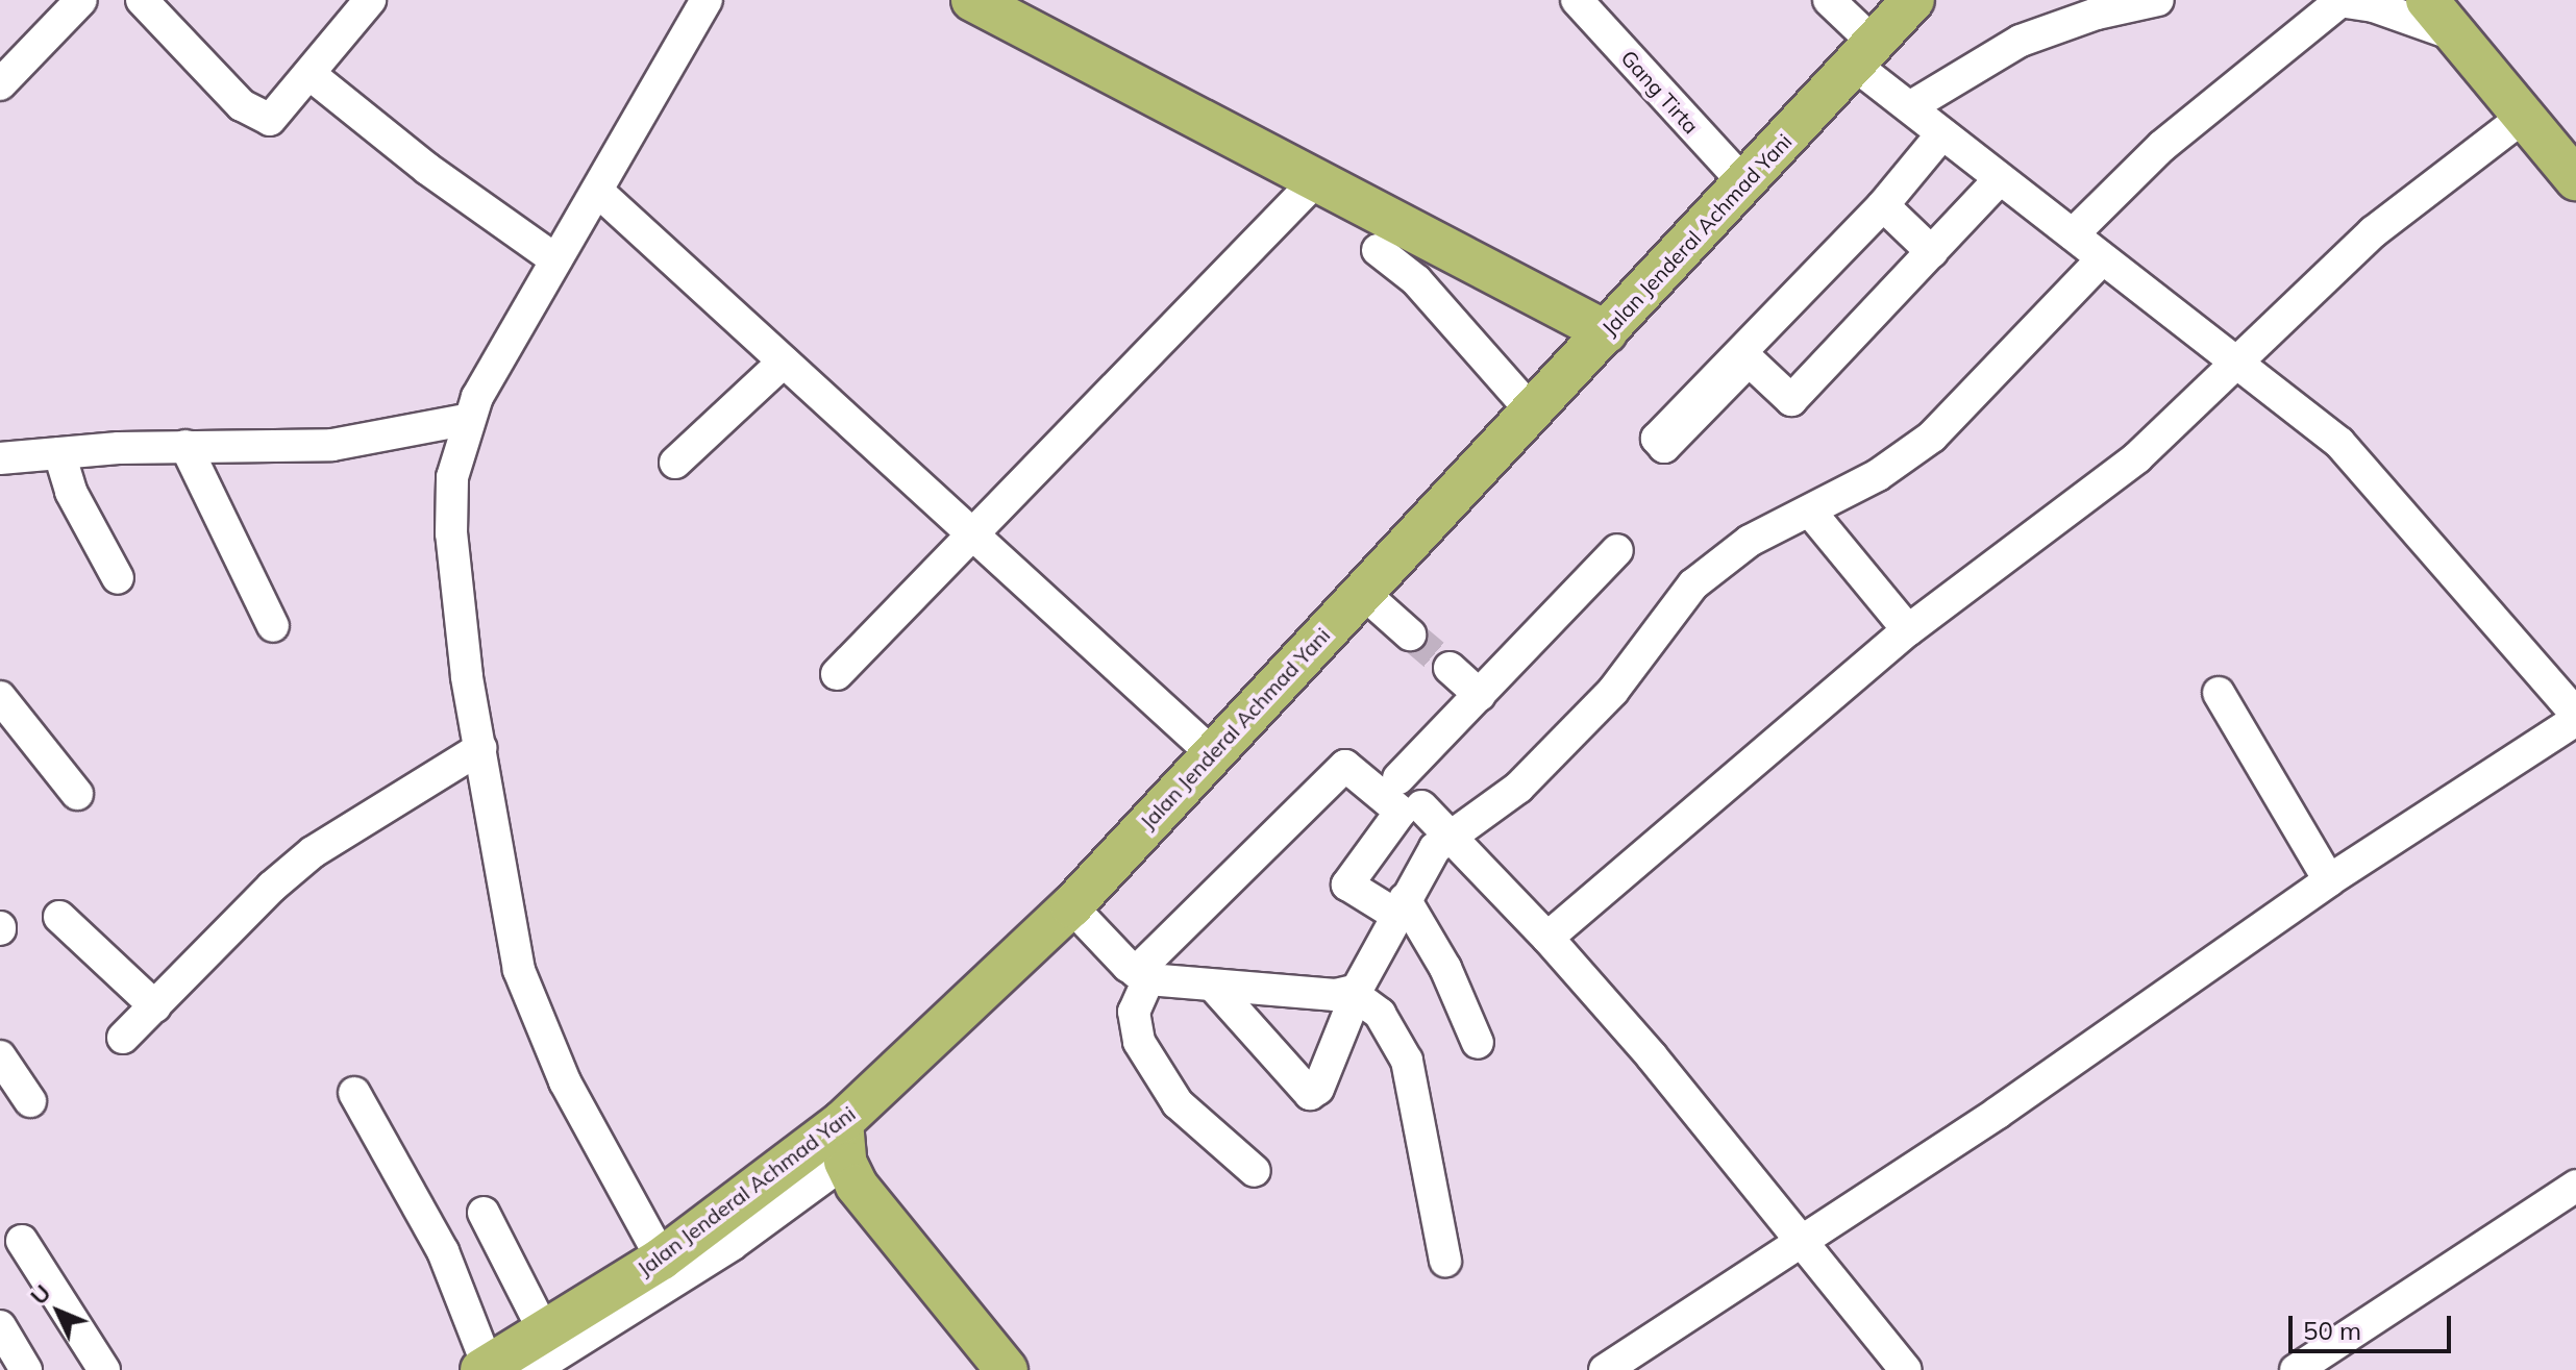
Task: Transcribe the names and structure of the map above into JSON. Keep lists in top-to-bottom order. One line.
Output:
{"streets":{"main road":["Jalan Jenderal Achmad Yani"],"street":["Gang Tirta"]},"crossings":[["Gang Tirta","Jalan Jenderal Achmad Yani"]],"scale_bar":"50 m","north":"top left"}
